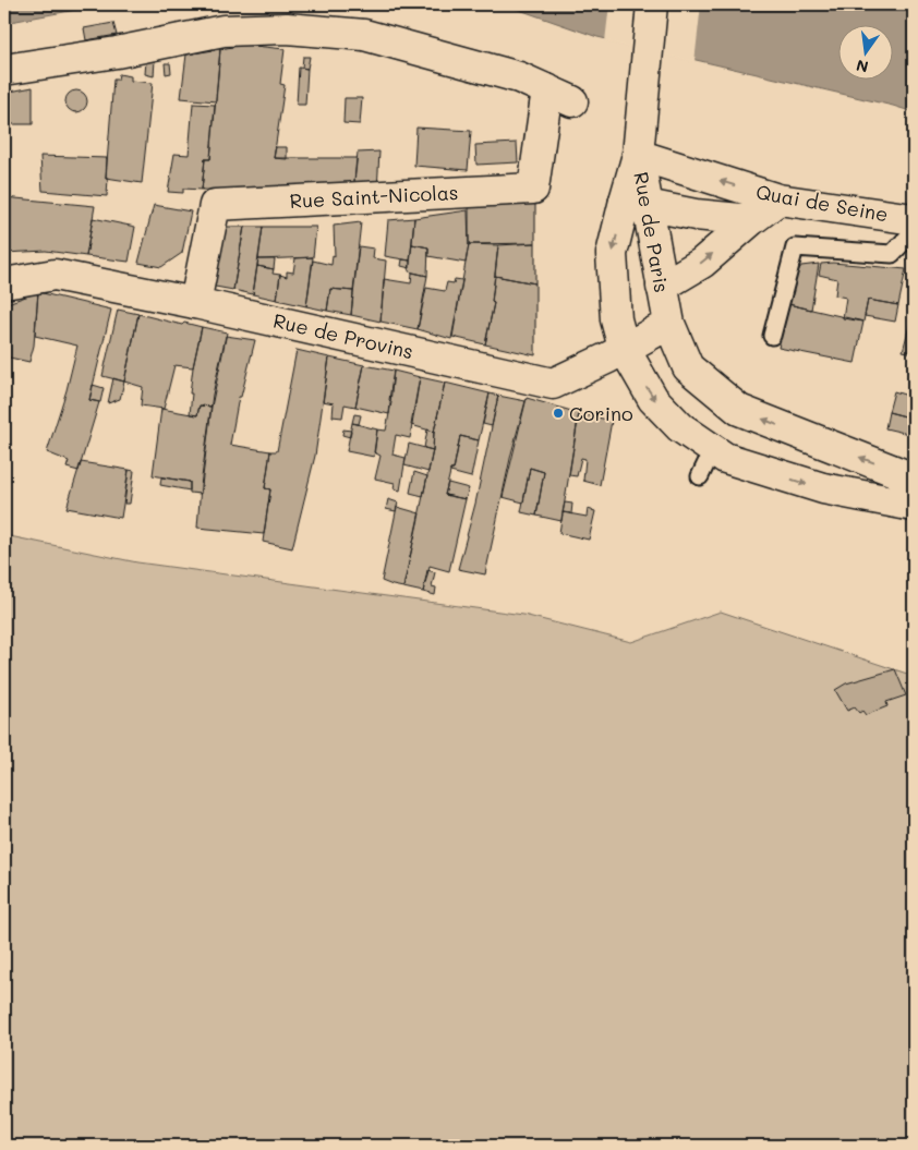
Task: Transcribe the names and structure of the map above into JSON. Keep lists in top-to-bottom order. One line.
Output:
{"streets":{"main road":["Rue Saint-Nicolas","Quai de Seine","Rue de Paris","Rue de Provins"]},"crossings":[["Rue Saint-Nicolas","Rue de Provins"],["Quai de Seine","Rue de Paris"],["Rue de Paris","Rue de Provins"]],"places":["Corino"],"north":"bottom"}
